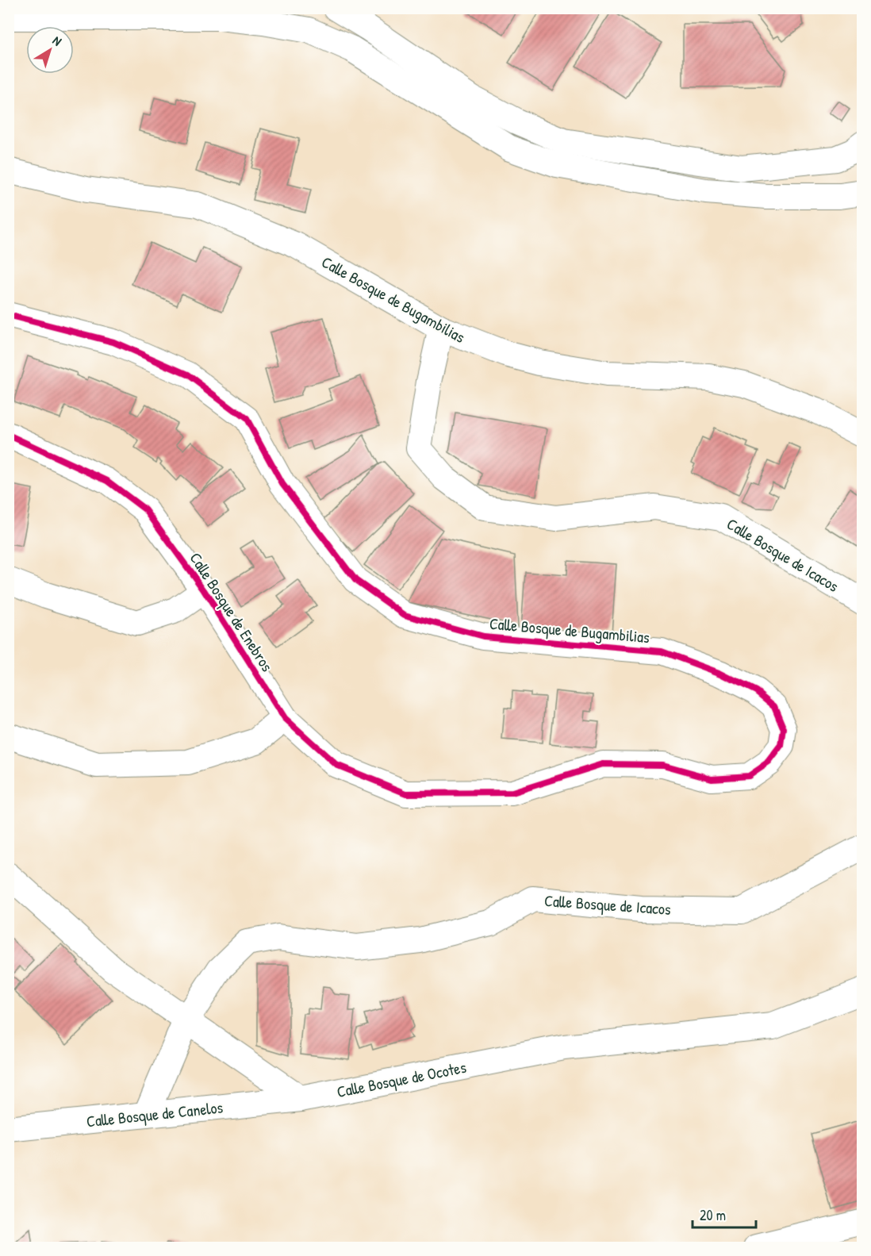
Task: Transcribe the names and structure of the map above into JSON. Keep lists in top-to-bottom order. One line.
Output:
{"streets":{"street":["Calle Bosque de Bugambilias","Calle Bosque de Icacos","Calle Bosque de Enebros","Calle Bosque de Ocotes","Calle Bosque de Canelos"]},"crossings":[["Calle Bosque de Bugambilias","Calle Bosque de Icacos"],["Calle Bosque de Bugambilias","Calle Bosque de Enebros"],["Calle Bosque de Icacos","Calle Bosque de Canelos"],["Calle Bosque de Ocotes","Calle Bosque de Canelos"]],"scale_bar":"20 m","north":"top right"}
